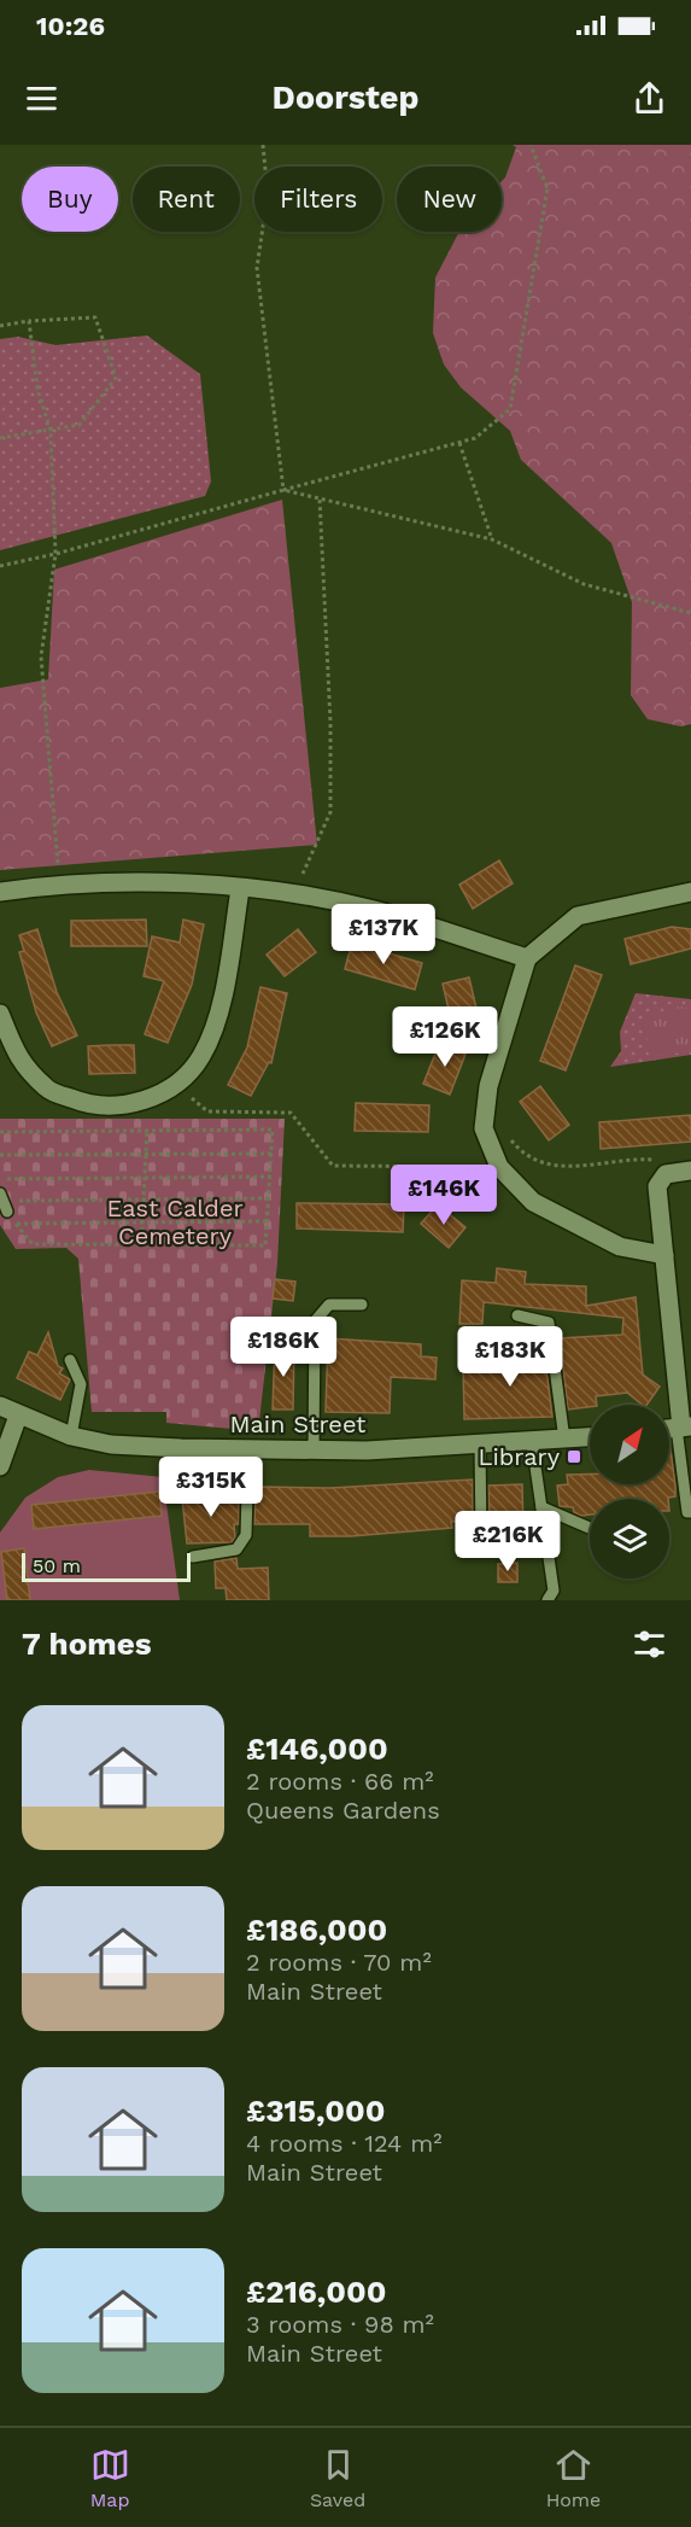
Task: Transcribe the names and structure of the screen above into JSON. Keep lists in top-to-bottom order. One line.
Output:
{"streets":{"street":["Main Street"]},"parks":["East Calder Cemetery"],"places":{"transit":["Library"]},"scale_bar":"50 m","north":"top right","page":{"status":"10:26","header":"Doorstep","chip":["Buy","Rent","Filters","New"],"price":["£137K","£126K","£146K","£186K","£183K","£315K","£216K"],"scale":"50 m","heading":"7 homes","list":[{"name":"£146,000","note":"2 rooms · 66 m² · Queens Gardens"},{"name":"£186,000","note":"2 rooms · 70 m² · Main Street"},{"name":"£315,000","note":"4 rooms · 124 m² · Main Street"},{"name":"£216,000","note":"3 rooms · 98 m² · Main Street"}],"tabs":["Map","Saved","Home"]}}
